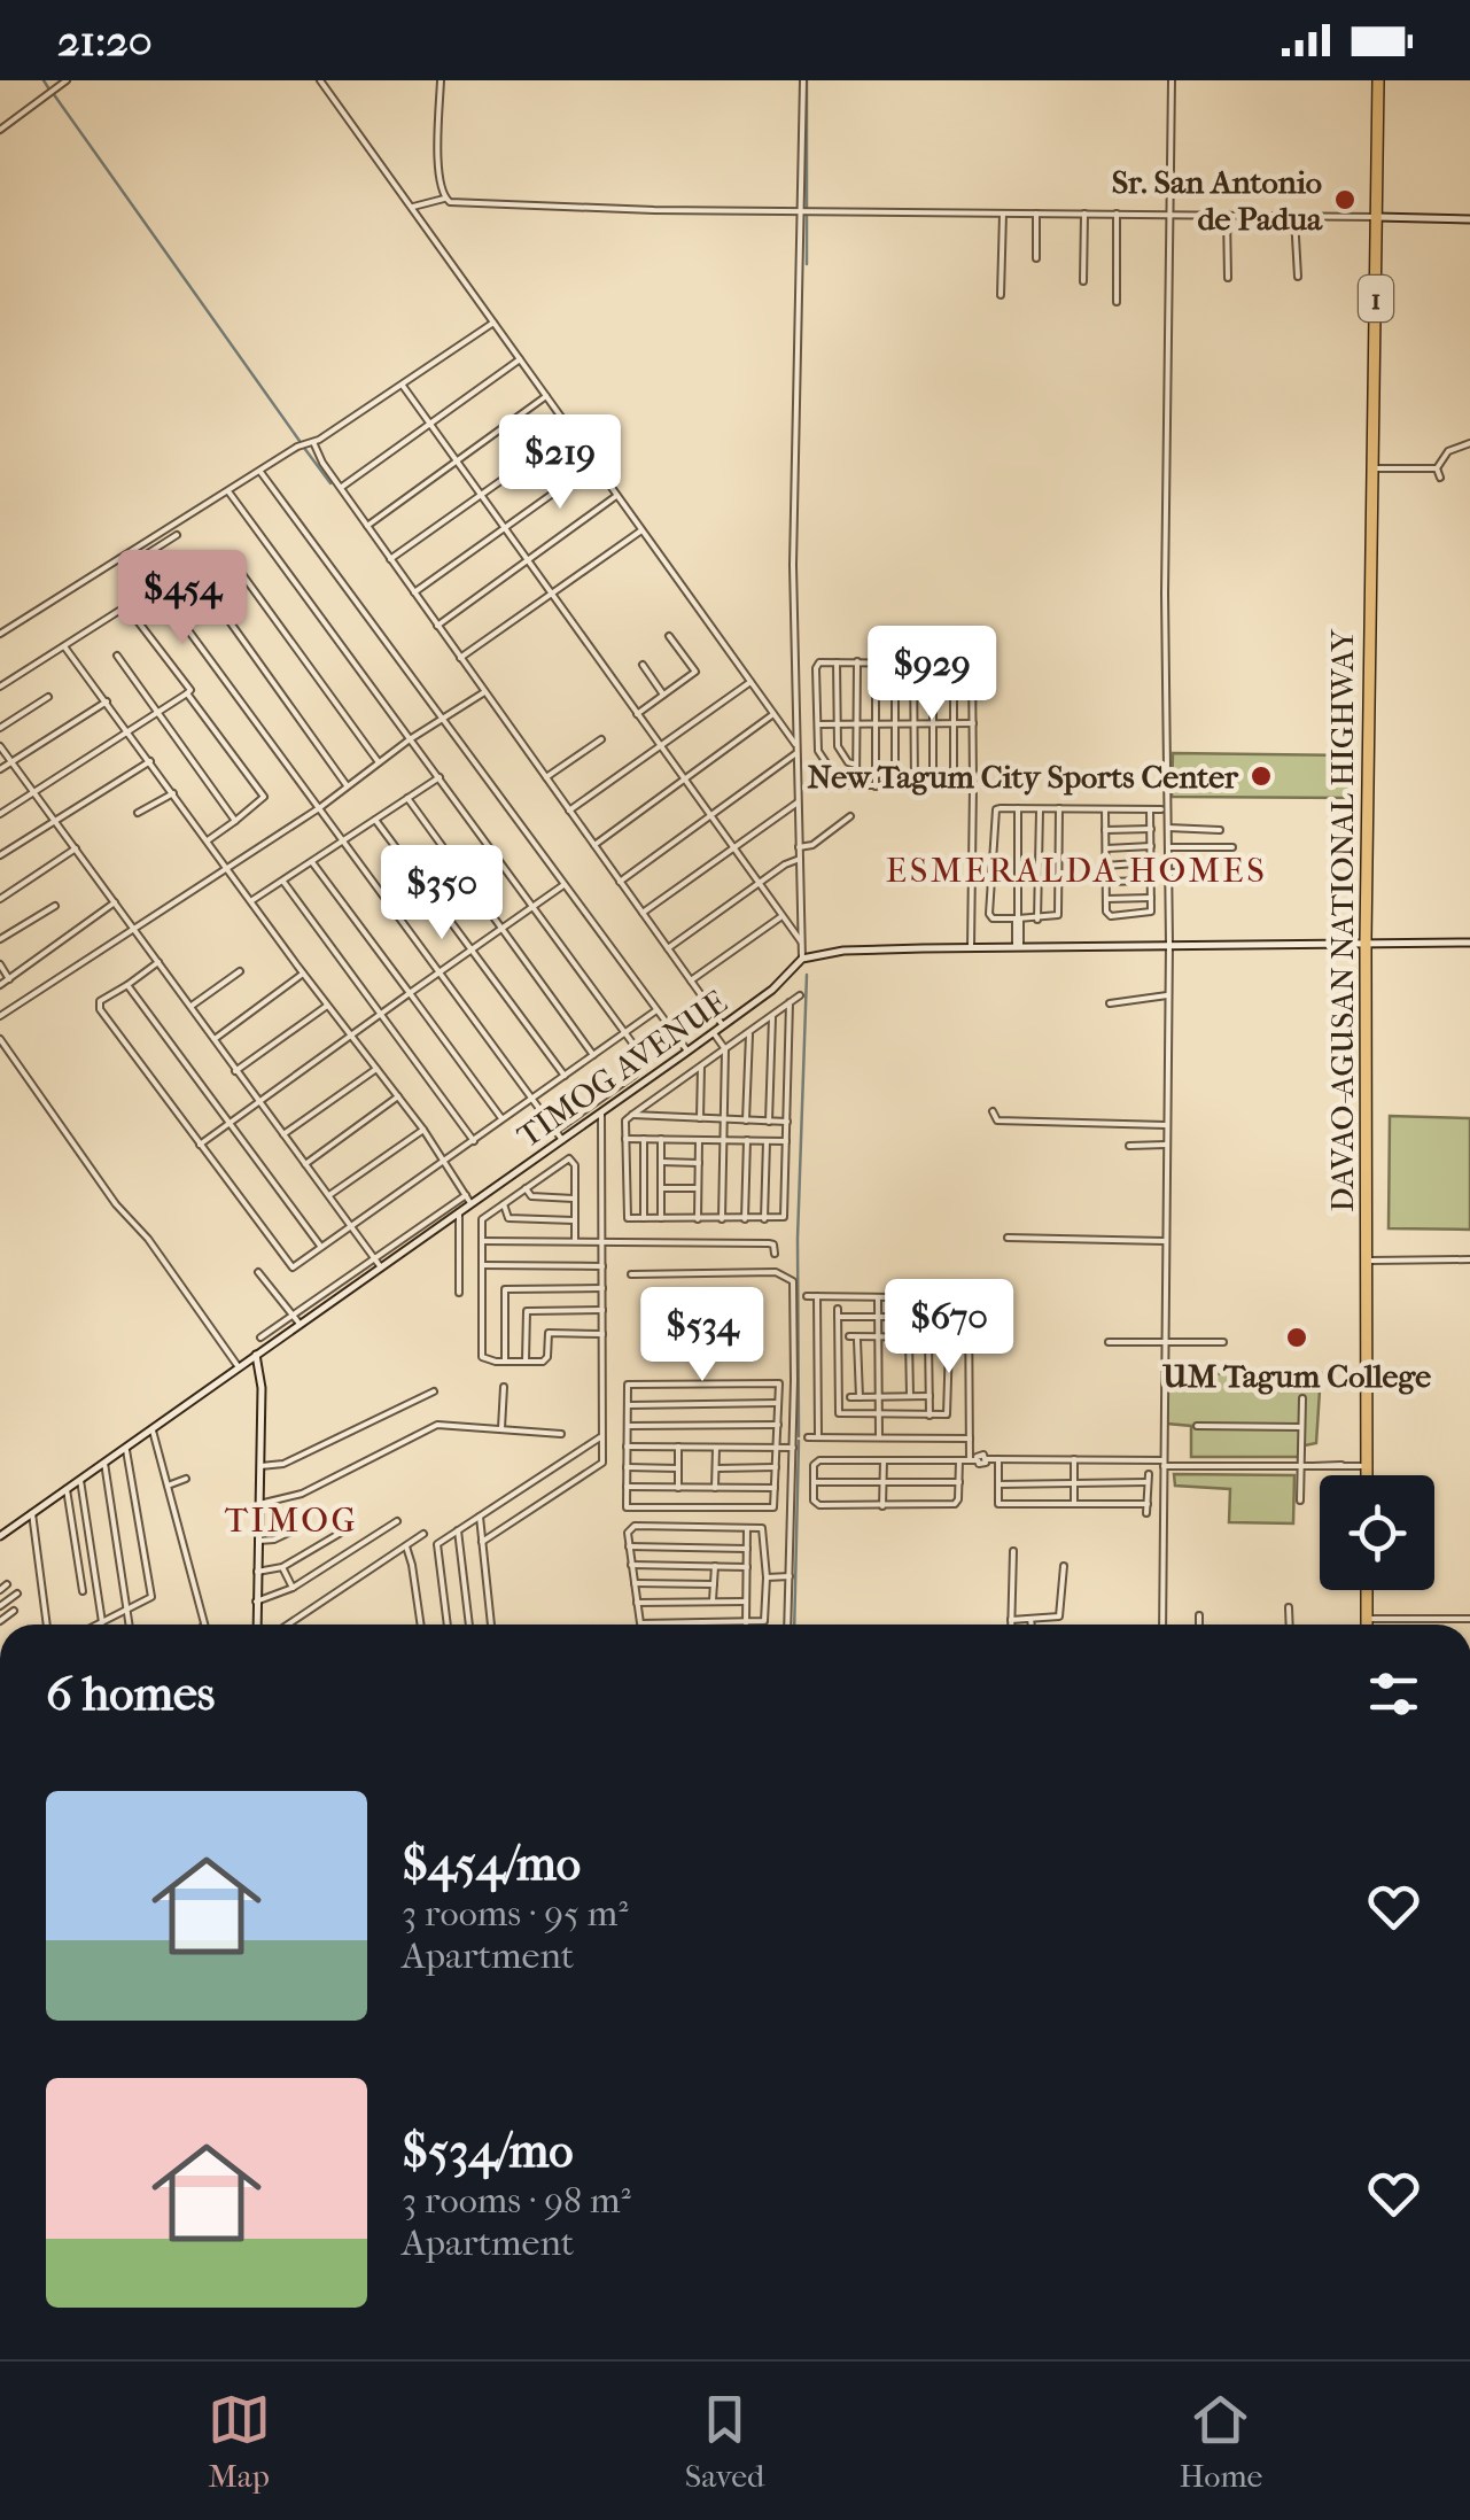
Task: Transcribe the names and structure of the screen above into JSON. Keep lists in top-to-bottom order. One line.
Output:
{"streets":{"highway":["1","DAVAO-AGUSAN NATIONAL HIGHWAY"],"main road":["TIMOG AVENUE"]},"districts":["ESMERALDA HOMES","TIMOG"],"places":["Sr. San Antonio de Padua","New Tagum City Sports Center","UM Tagum College"],"page":{"status":"21:20","price":["$219","$454","$929","$350","$670","$534"],"heading":"6 homes","list":[{"name":"$454/mo","note":"3 rooms · 95 m² · Apartment"},{"name":"$534/mo","note":"3 rooms · 98 m² · Apartment"}],"tabs":["Map","Saved","Home"]}}
